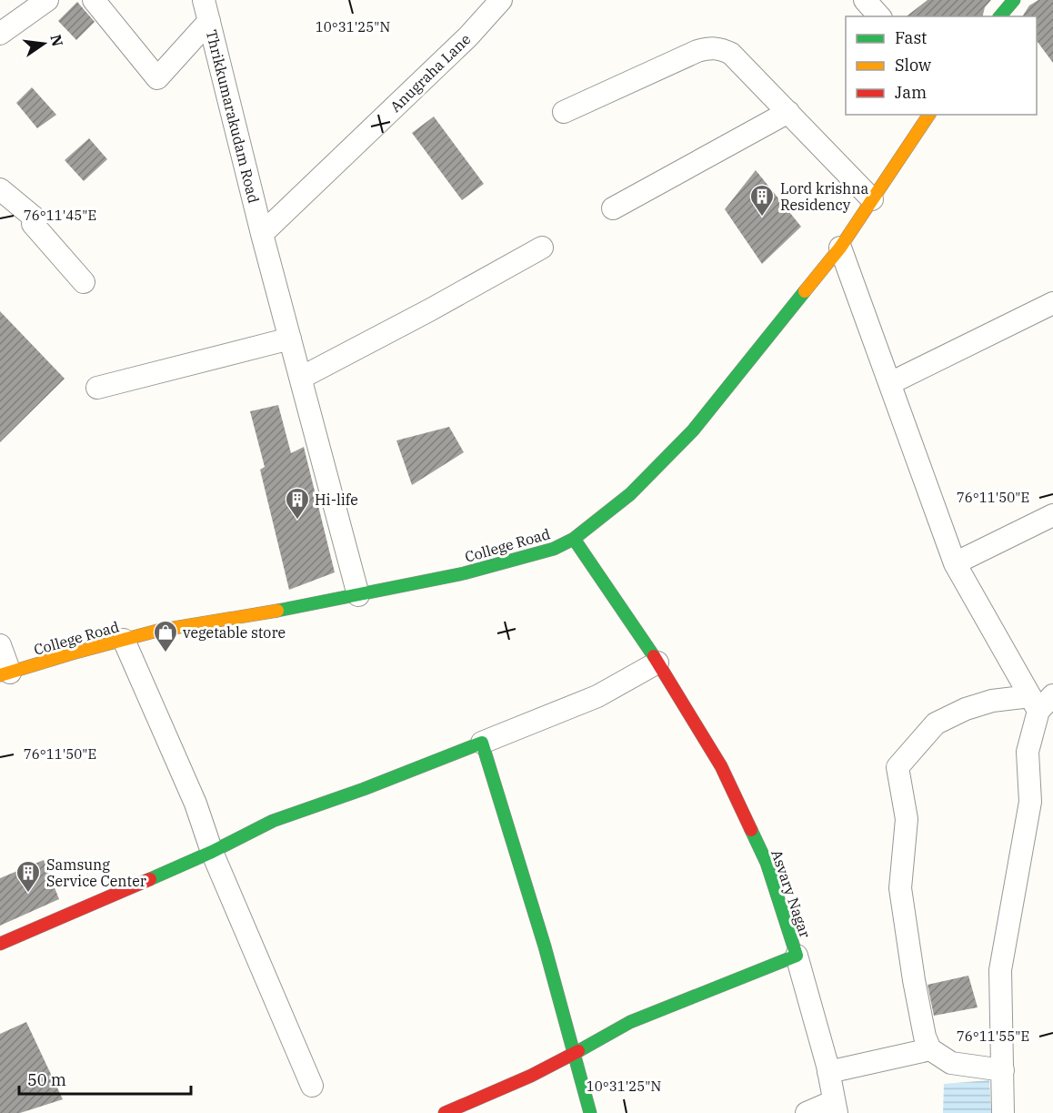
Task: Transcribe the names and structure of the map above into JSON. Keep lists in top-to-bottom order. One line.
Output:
{"streets":{"street":["Anugraha Lane","Thrikkumarakudam Road","College Road","Asvary Nagar"]},"crossings":[["Anugraha Lane","Thrikkumarakudam Road"],["Thrikkumarakudam Road","College Road"],["College Road","Asvary Nagar"]],"places":{"building":["Lord krishna Residency","Hi-life","Samsung Service Center"],"shop":["vegetable store"]},"legend":["Fast","Slow","Jam"],"scale_bar":"50 m","north":"right","coordinates":["10°31'25\"N","76°11'45\"E","76°11'50\"E","76°11'55\"E"]}
